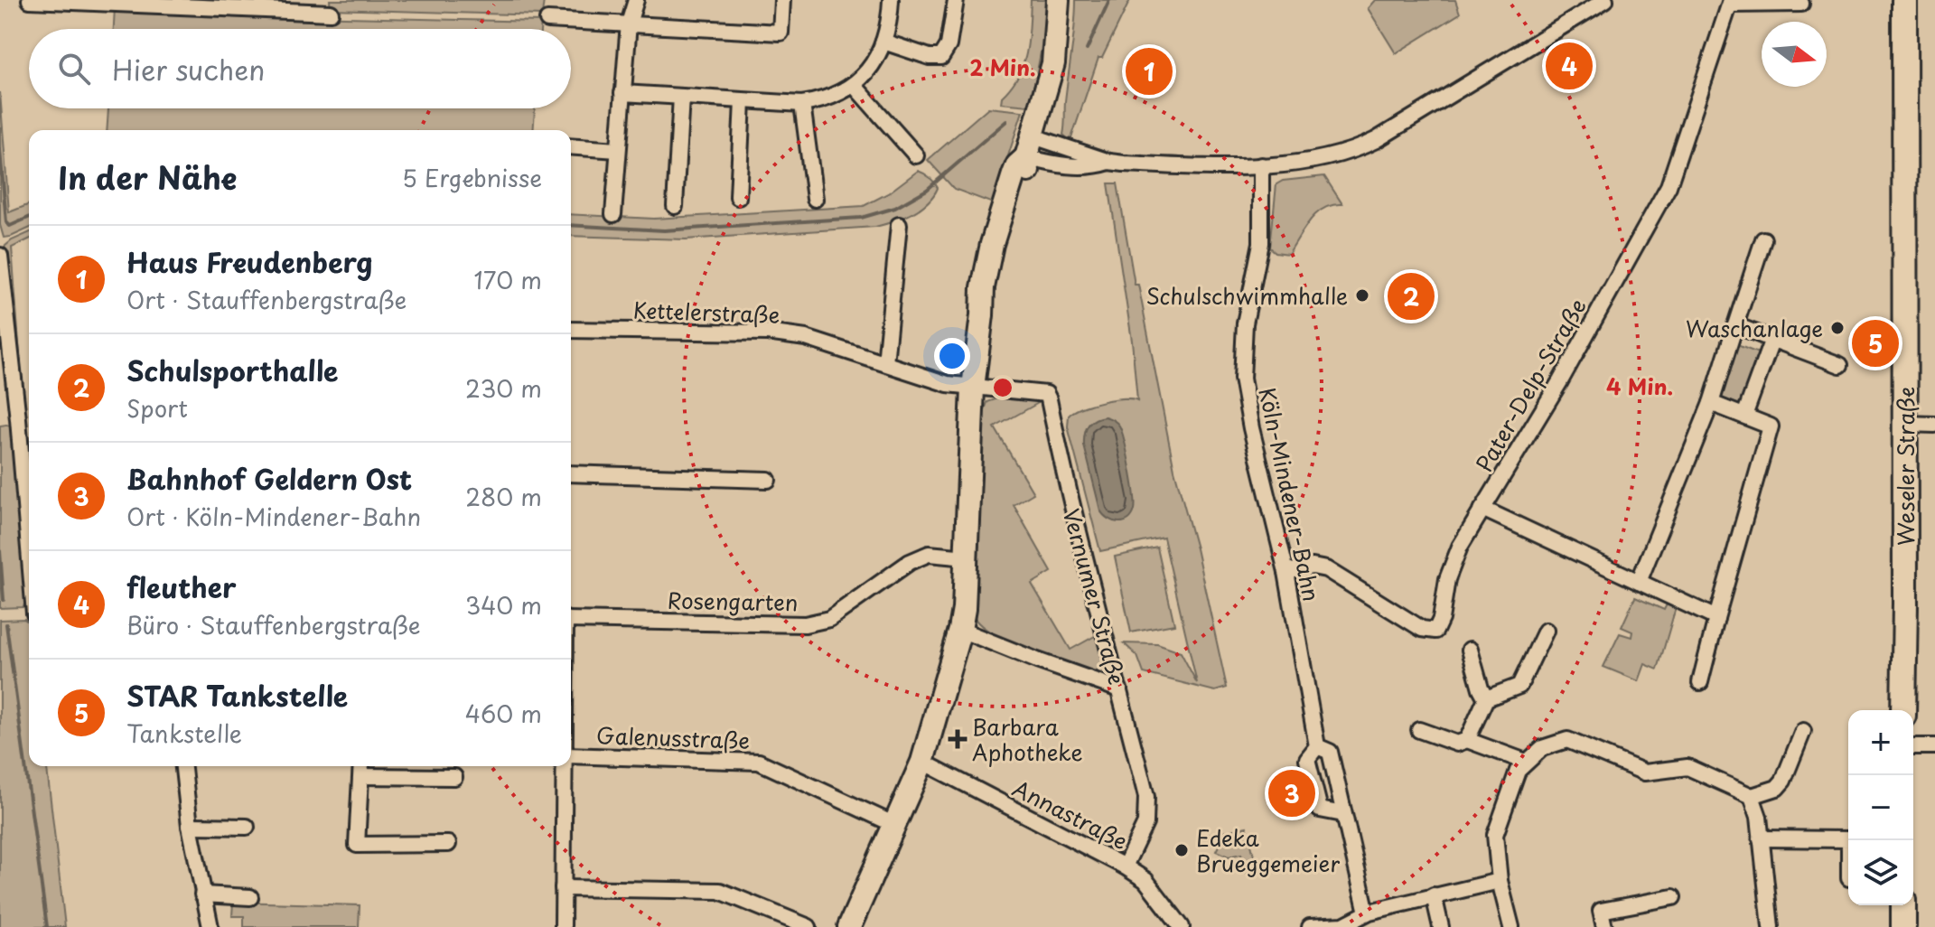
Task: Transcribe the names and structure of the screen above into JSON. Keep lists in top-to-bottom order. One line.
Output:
{"streets":{"main road":["Weseler Straße"],"street":["Kettelerstraße","Pater-Delp-Straße","Köln-Mindener-Bahn","Vernumer Straße","Rosengarten","Galenusstraße","Annastraße"]},"crossings":[["Kettelerstraße","Vernumer Straße"],["Pater-Delp-Straße","Köln-Mindener-Bahn"],["Vernumer Straße","Annastraße"]],"places":{"other":["Schulschwimmhalle","Waschanlage","Edeka Brueggemeier"],"health":["Barbara Aphotheke"]},"north":"right","page":{"search":"Hier suchen","pins":["4","1","2","5","3"],"heading":["In der Nähe","5 Ergebnisse"],"list":[{"mark":"1","name":"Haus Freudenberg","note":"Ort · Stauffenbergstraße","value":"170 m"},{"mark":"2","name":"Schulsporthalle","note":"Sport","value":"230 m"},{"mark":"3","name":"Bahnhof Geldern Ost","note":"Ort · Köln-Mindener-Bahn","value":"280 m"},{"mark":"4","name":"fleuther","note":"Büro · Stauffenbergstraße","value":"340 m"},{"mark":"5","name":"STAR Tankstelle","note":"Tankstelle","value":"460 m"}],"map_buttons":["+","−"]},"rings":["2 Min.","4 Min."]}
